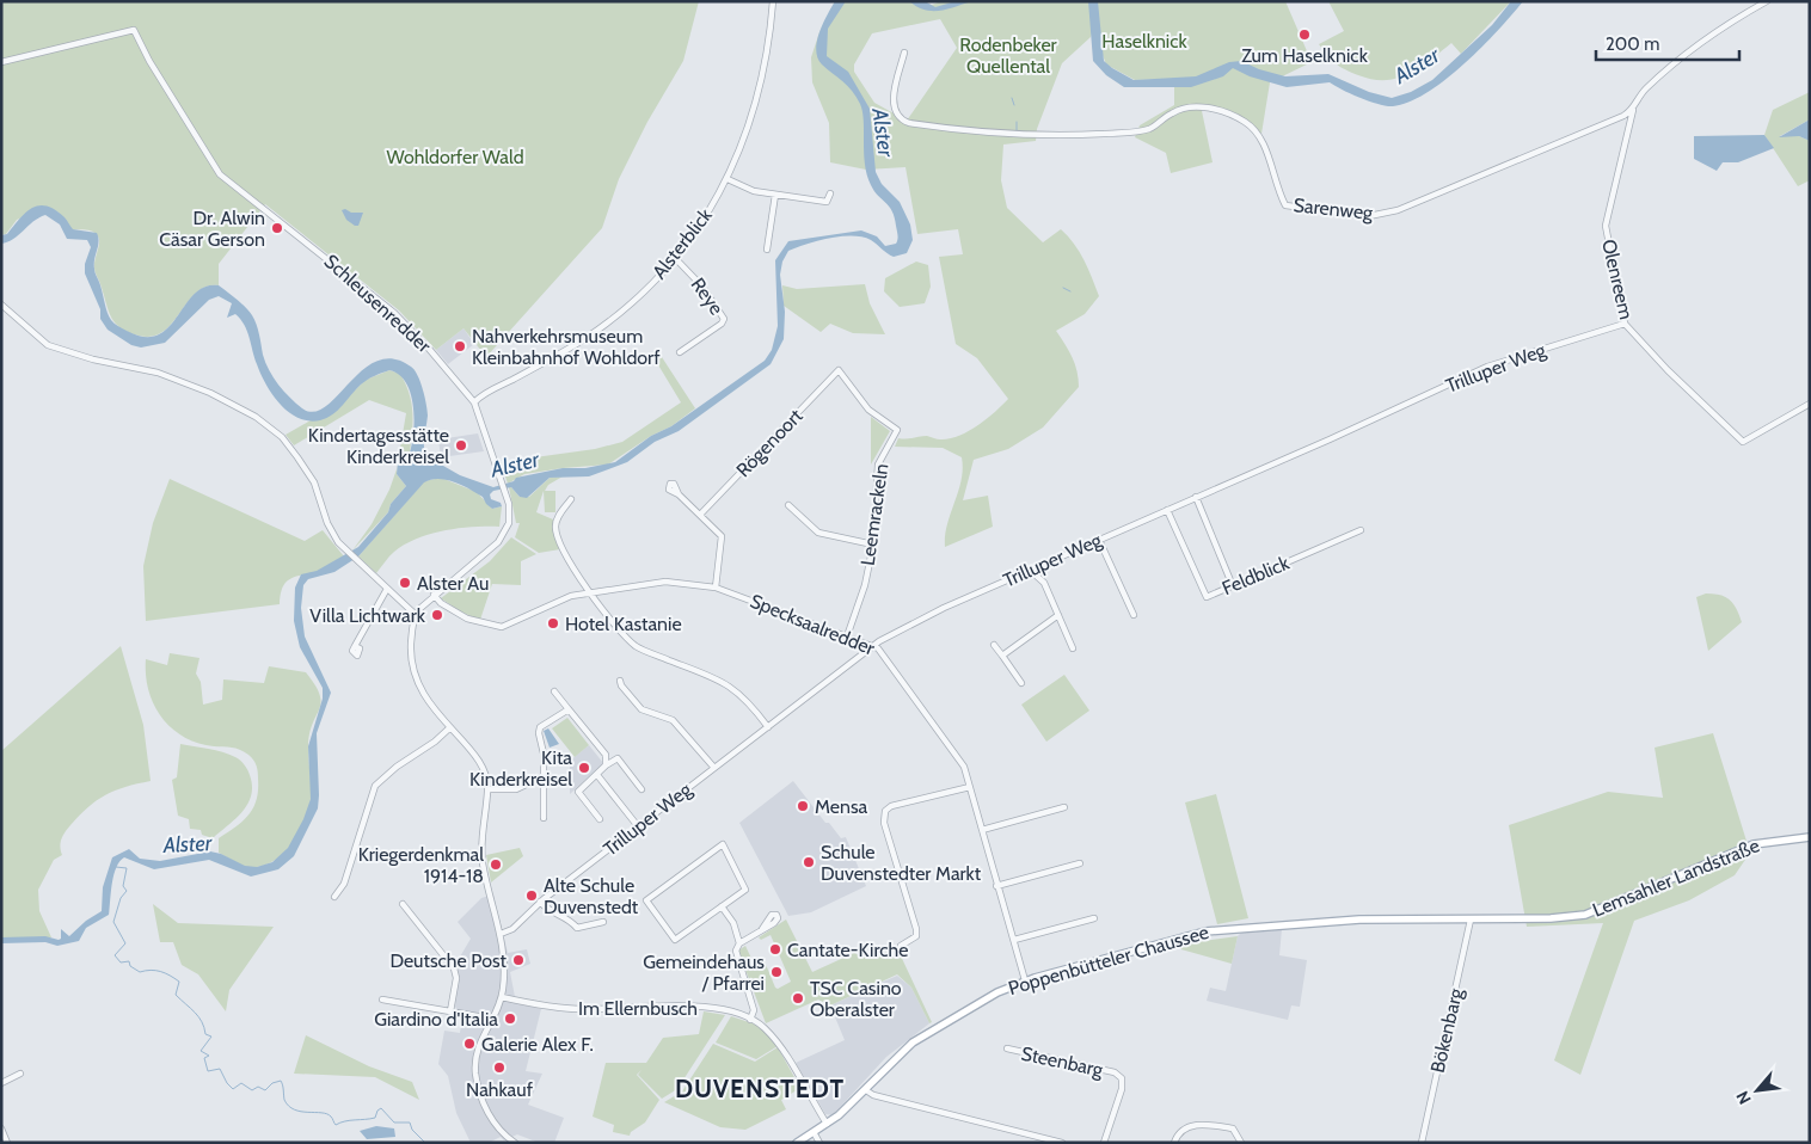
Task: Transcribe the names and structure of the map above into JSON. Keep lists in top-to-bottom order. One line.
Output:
{"streets":{"main road":["Lemsahler Landstraße","Poppenbütteler Chaussee"],"street":["Sarenweg","Alsterblick","Olenreem","Reye","Schleusenredder","Trilluper Weg","Rögenoort","Leemrackeln","Feldblick","Specksaalredder","Im Ellernbusch","Bökenbarg","Steenbarg"]},"crossings":[["Sarenweg","Olenreem"],["Alsterblick","Reye"],["Alsterblick","Schleusenredder"],["Olenreem","Trilluper Weg"],["Schleusenredder","Specksaalredder"],["Trilluper Weg","Feldblick"],["Trilluper Weg","Specksaalredder"],["Rögenoort","Leemrackeln"],["Leemrackeln","Specksaalredder"],["Specksaalredder","Poppenbütteler Chaussee"],["Lemsahler Landstraße","Poppenbütteler Chaussee"],["Lemsahler Landstraße","Bökenbarg"],["Poppenbütteler Chaussee","Im Ellernbusch"],["Poppenbütteler Chaussee","Bökenbarg"]],"districts":["DUVENSTEDT"],"water":["Alster"],"parks":["Haselknick","Rodenbeker Quellental","Wohldorfer Wald"],"places":["Zum Haselknick","Dr. Alwin Cäsar Gerson","Nahverkehrsmuseum Kleinbahnhof Wohldorf","Kindertagesstätte Kinderkreisel","Alster Au","Villa Lichtwark","Hotel Kastanie","Kita Kinderkreisel","Mensa","Schule Duvenstedter Markt","Kriegerdenkmal 1914-18","Alte Schule Duvenstedt","Cantate-Kirche","Deutsche Post","Gemeindehaus / Pfarrei","TSC Casino Oberalster","Giardino d'Italia","Galerie Alex F.","Nahkauf"],"scale_bar":"200 m","north":"bottom left"}
